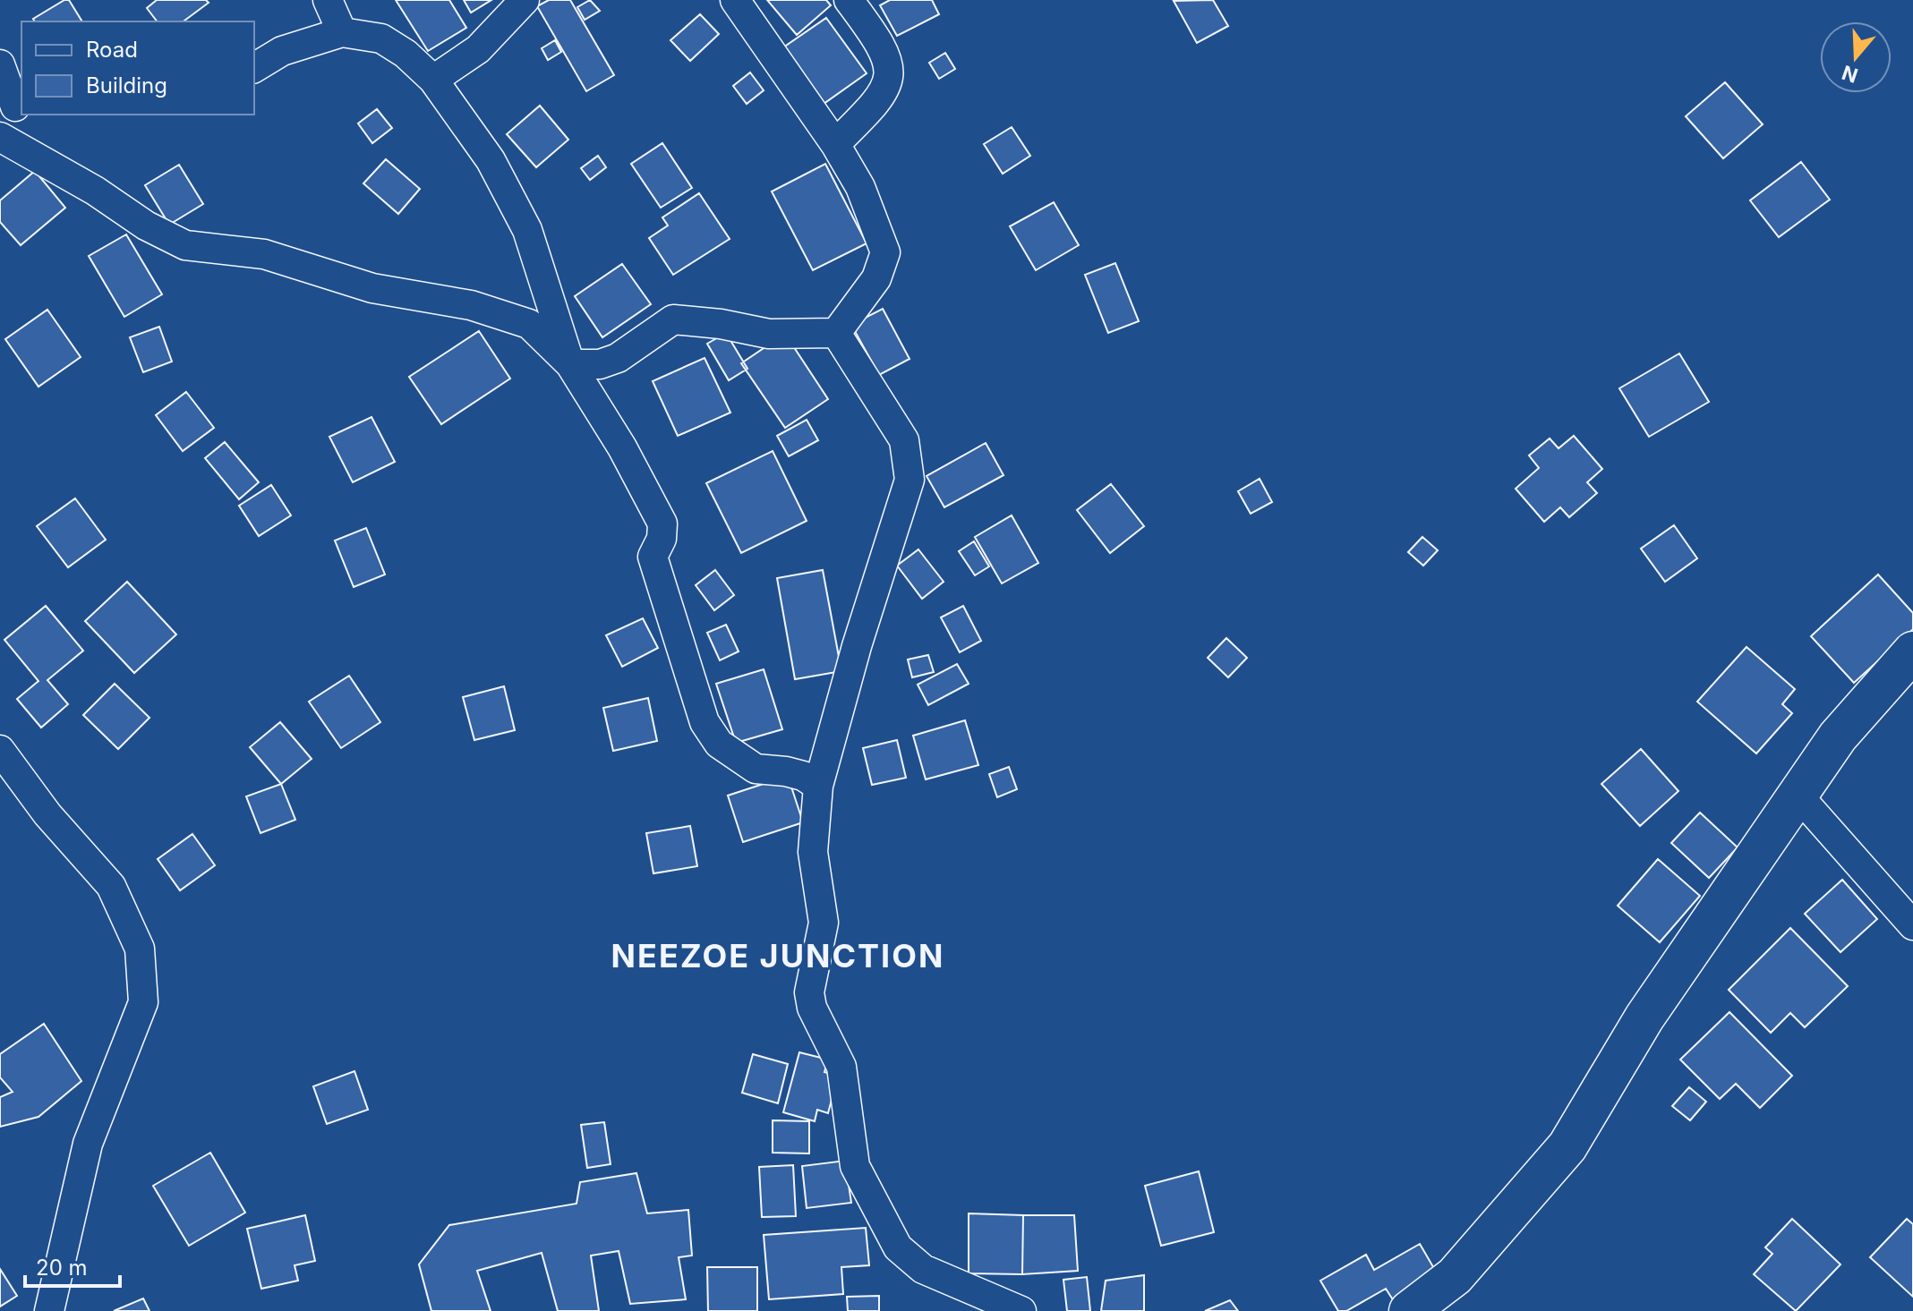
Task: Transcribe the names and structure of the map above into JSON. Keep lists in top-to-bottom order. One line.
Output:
{"districts":["NEEZOE JUNCTION"],"legend":["Road","Building"],"scale_bar":"20 m","north":"bottom"}
